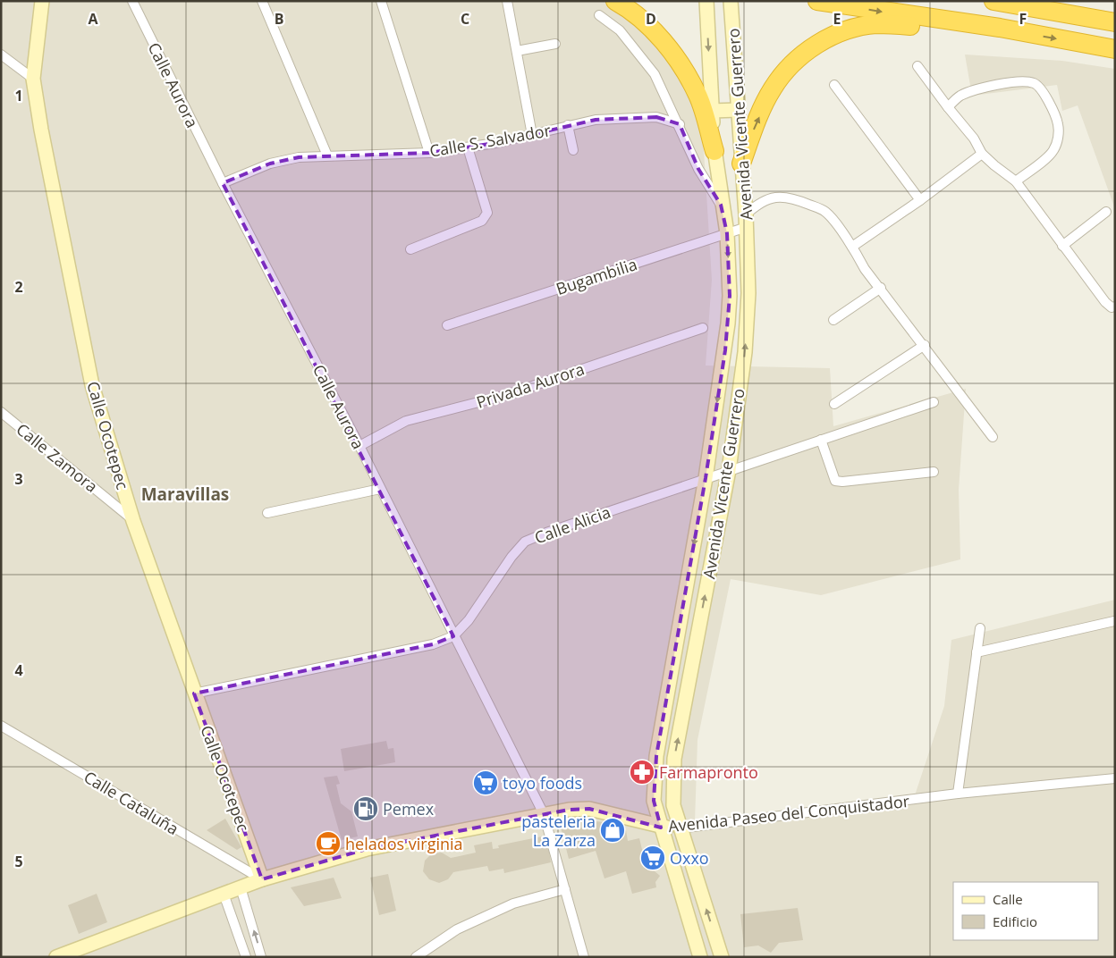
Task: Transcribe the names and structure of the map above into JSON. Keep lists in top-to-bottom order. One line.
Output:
{"streets":{"main road":["Avenida Vicente Guerrero","Calle Ocotepec","Avenida Paseo del Conquistador"],"street":["Calle Aurora","Calle S. Salvador","Bugambilia","Privada Aurora","Calle Zamora","Calle Alicia","Calle Cataluña"]},"crossings":[["Calle Aurora","Calle S. Salvador"],["Calle Aurora","Privada Aurora"],["Calle Aurora","Calle Alicia"],["Calle Aurora","Avenida Paseo del Conquistador"],["Avenida Vicente Guerrero","Bugambilia"],["Avenida Vicente Guerrero","Calle Alicia"],["Avenida Vicente Guerrero","Avenida Paseo del Conquistador"],["Calle Ocotepec","Calle Zamora"],["Calle Ocotepec","Calle Alicia"],["Calle Ocotepec","Calle Cataluña"],["Calle Ocotepec","Avenida Paseo del Conquistador"],["Calle Cataluña","Avenida Paseo del Conquistador"]],"districts":["Maravillas"],"places":{"pharmacy":["Farmapronto"],"supermarket":["toyo foods","Oxxo"],"fuel station":["Pemex"],"shop":["pasteleria La Zarza"],"cafe":["helados virginia"]},"legend":["Calle","Edificio"],"grid":{"columns":["A","B","C","D","E","F"],"rows":["1","2","3","4","5"]}}
